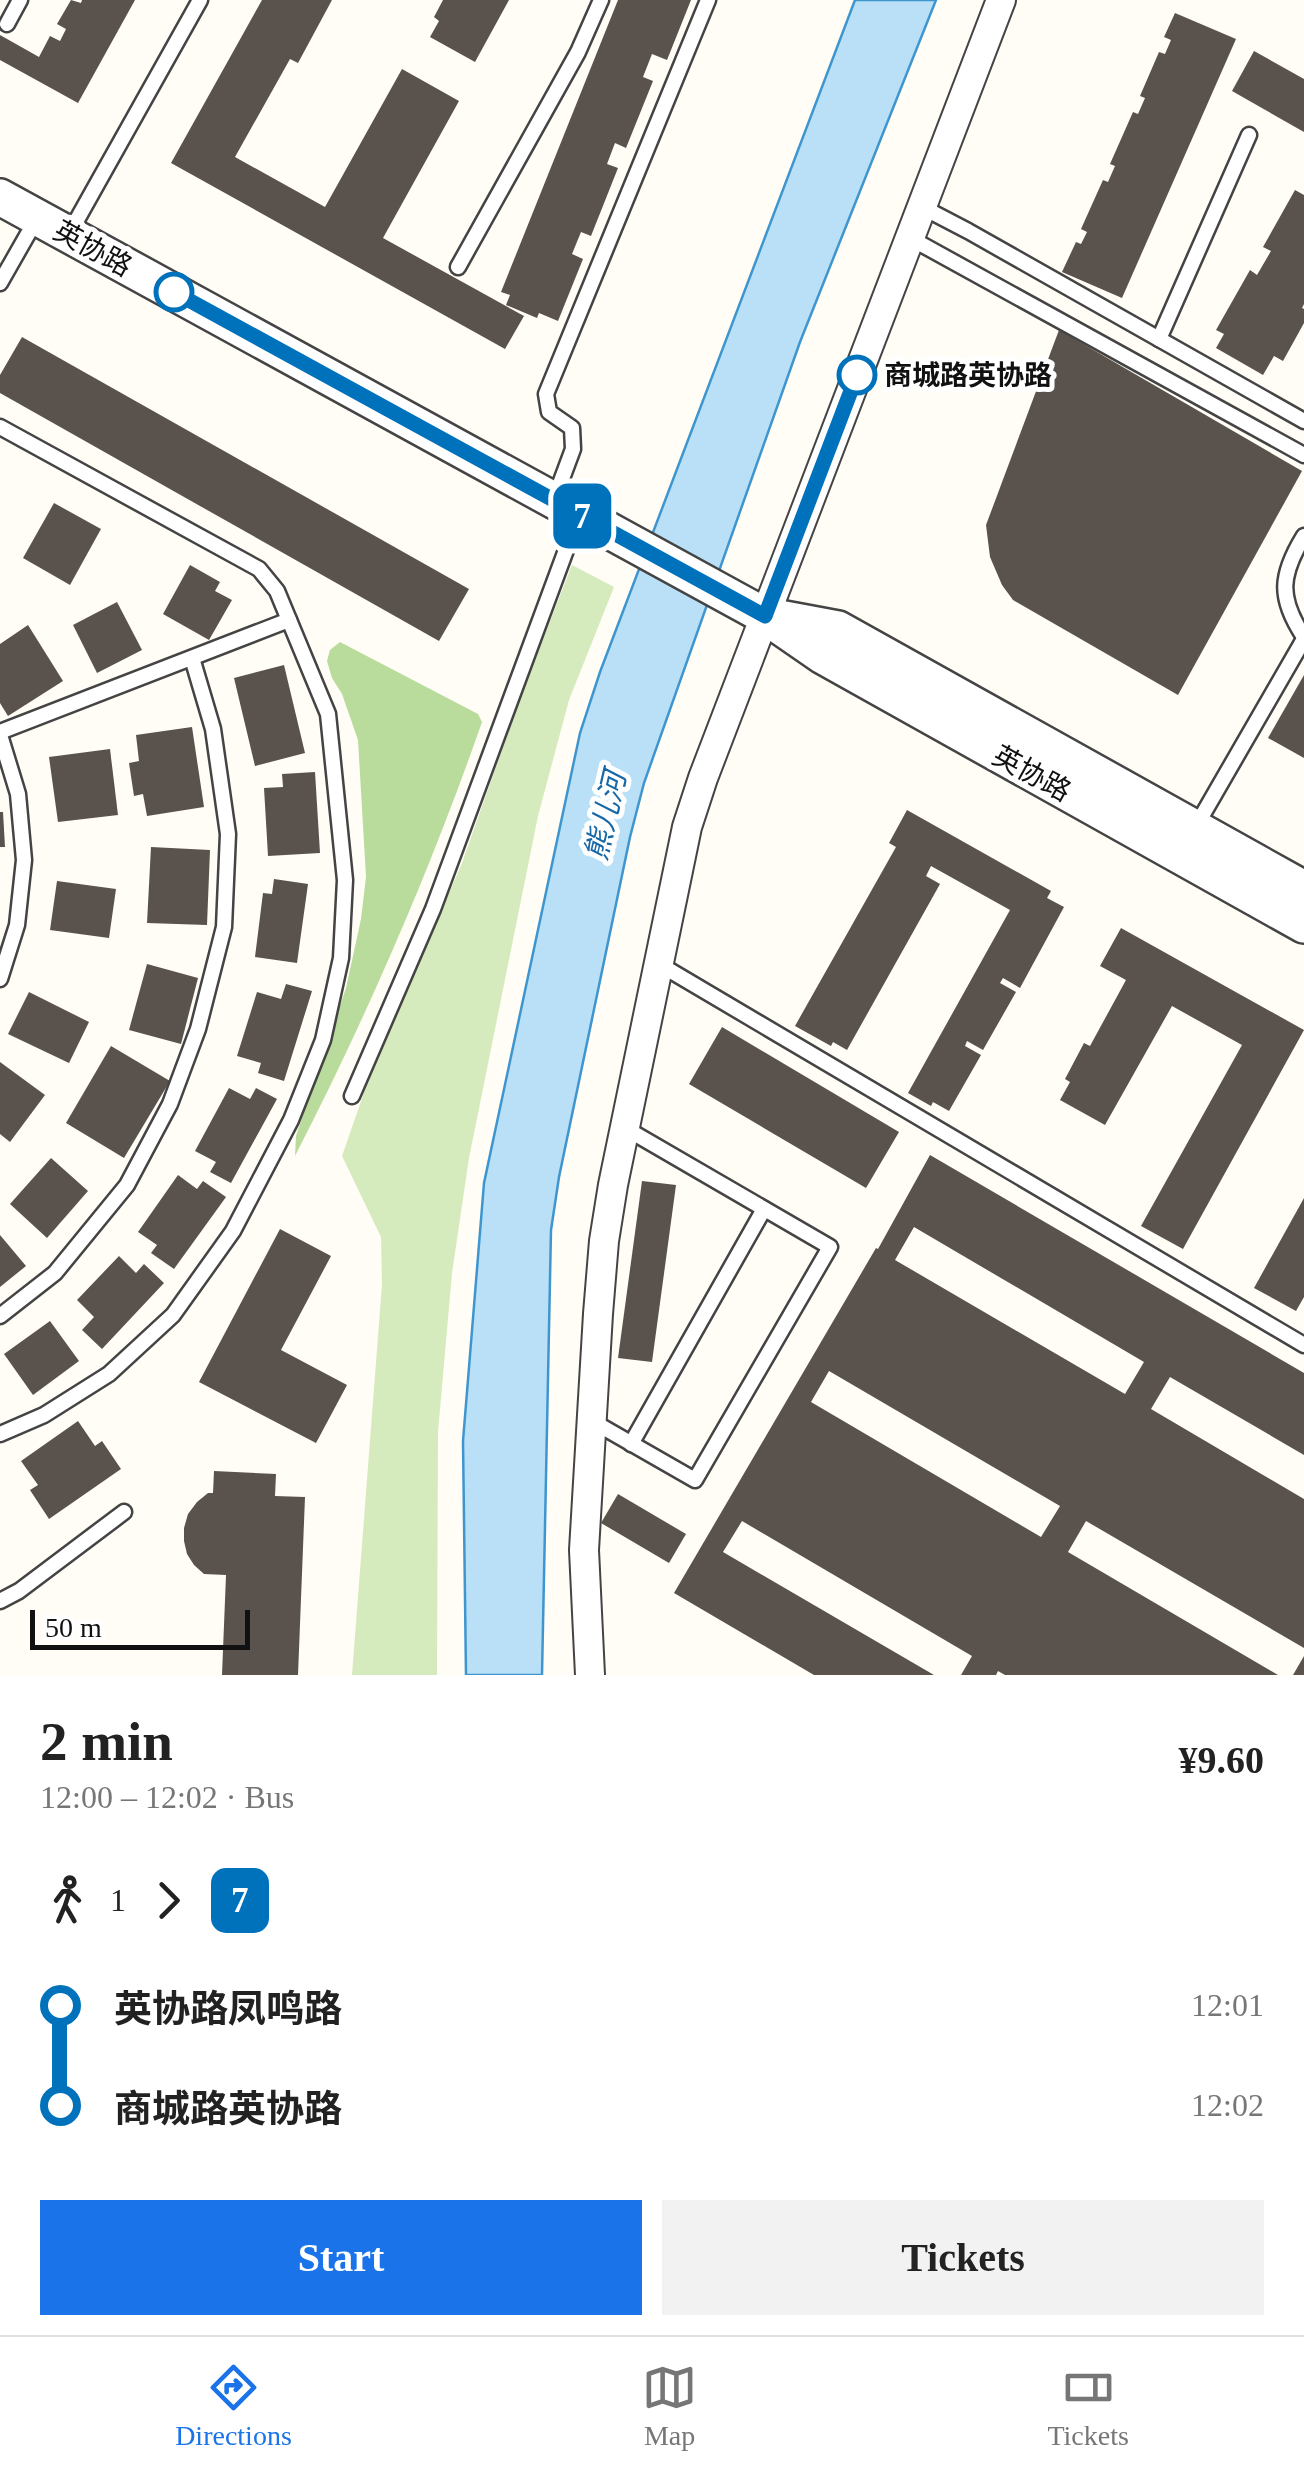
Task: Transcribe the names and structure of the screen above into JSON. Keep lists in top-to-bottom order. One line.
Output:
{"streets":{"street":["英协路"]},"water":["熊儿河"],"places":["商城路英协路"],"lines":["bus line 7"],"scale_bar":"50 m","page":{"on_map":"7","scale":"50 m","heading":["2 min","12:00 – 12:02 · Bus","¥9.60"],"legs":["1","7"],"list":[{"name":"英协路凤鸣路","value":"12:01"},{"name":"商城路英协路","value":"12:02"}],"buttons":["Start","Tickets"],"tabs":["Directions","Map","Tickets"]}}
